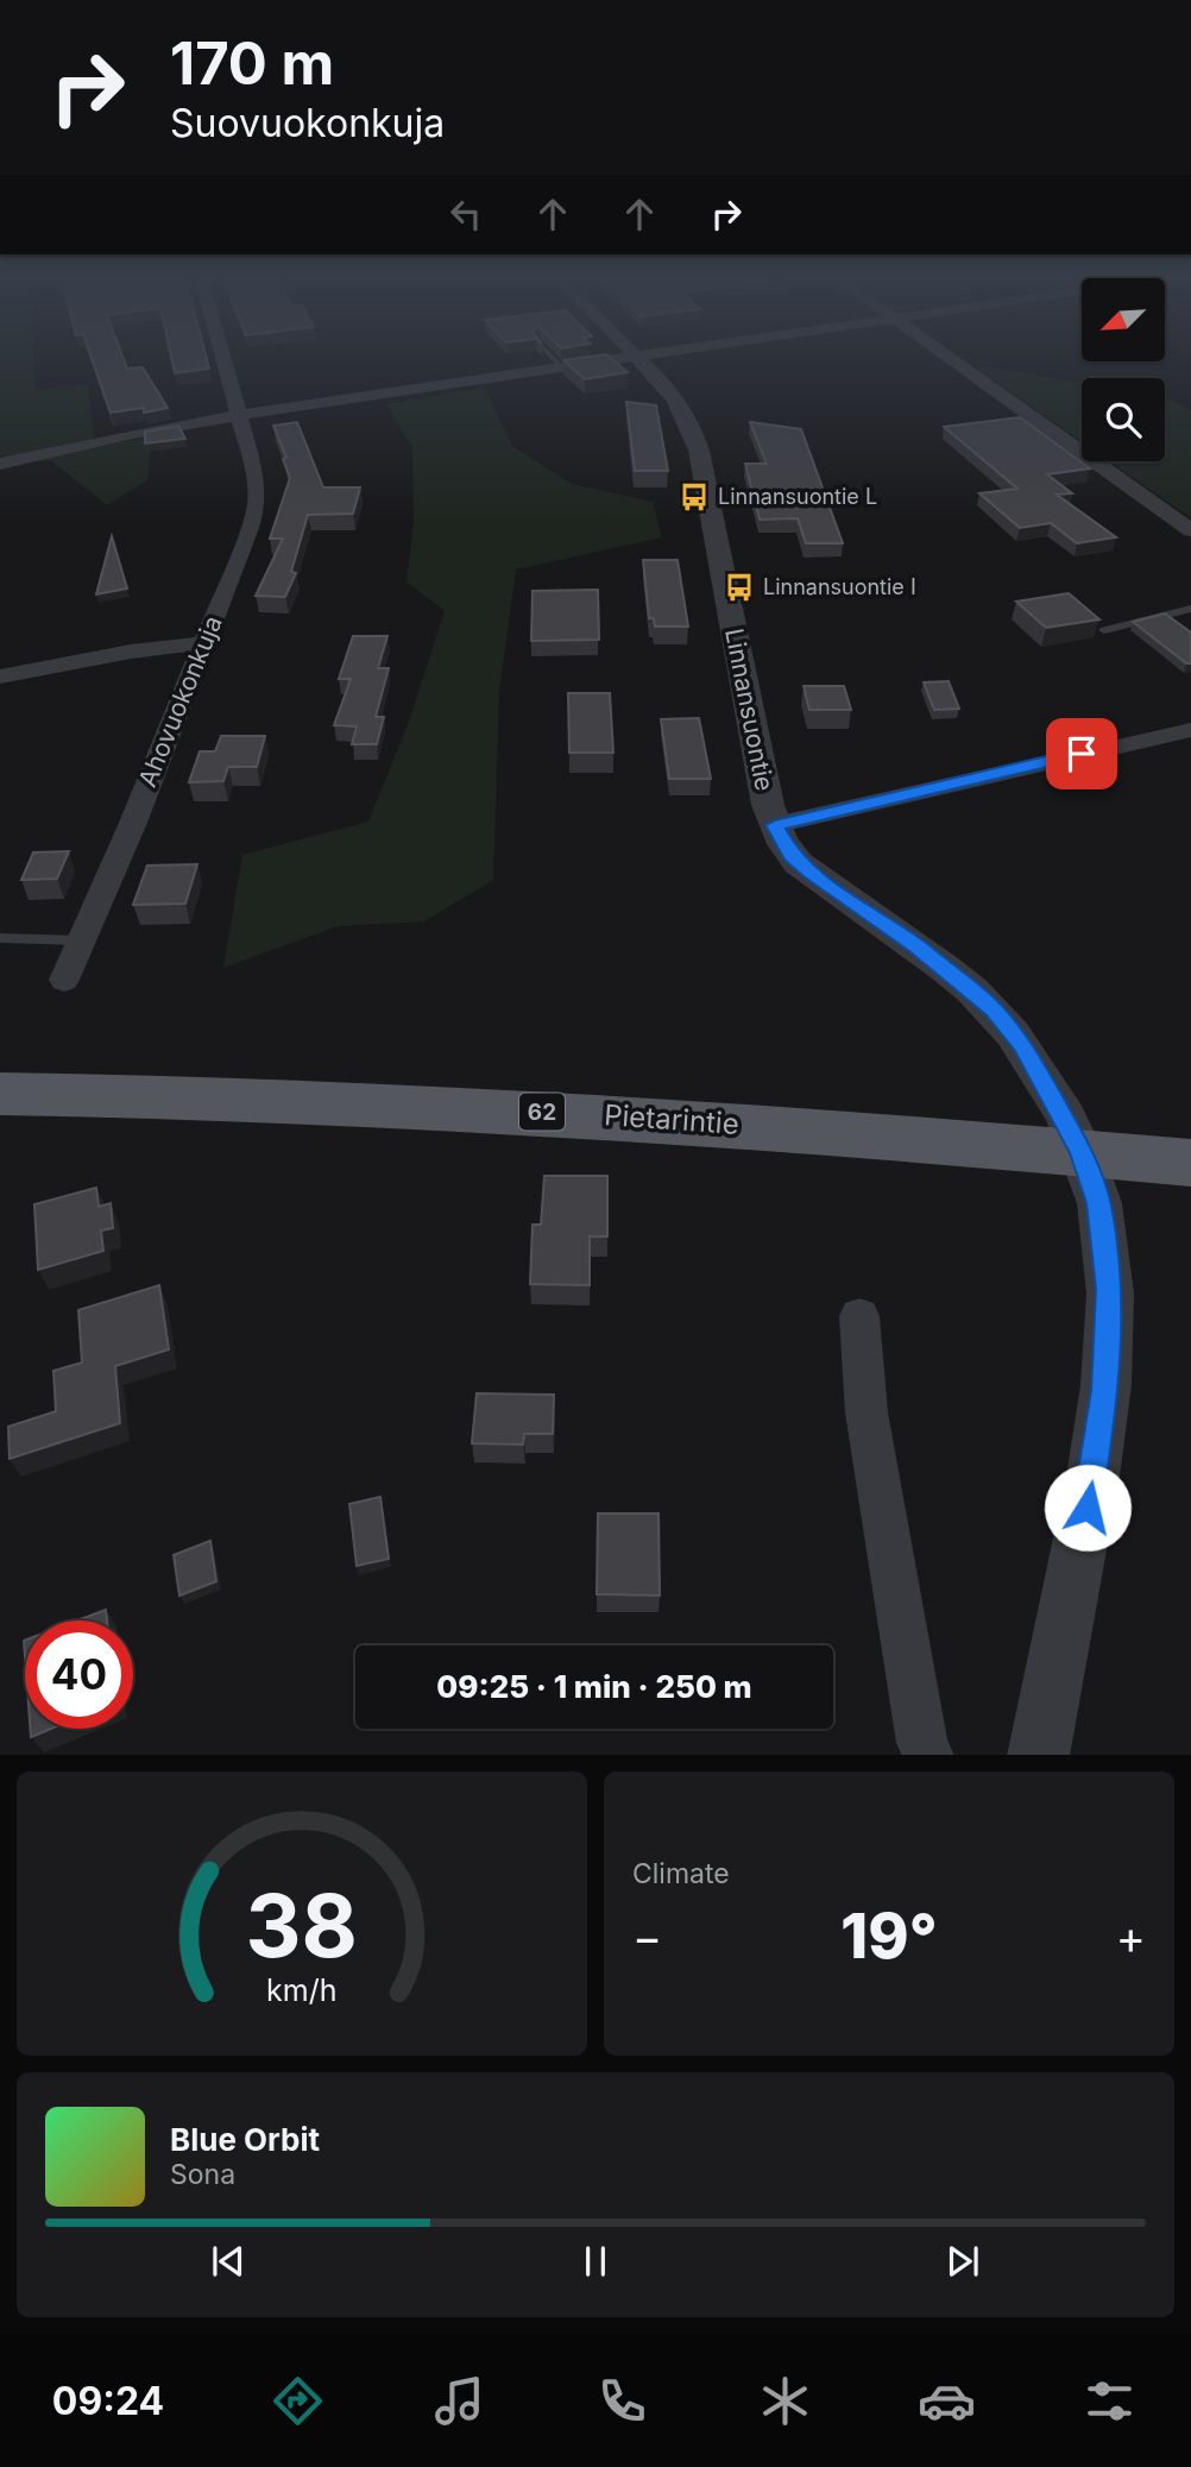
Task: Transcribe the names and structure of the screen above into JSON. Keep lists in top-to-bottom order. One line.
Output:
{"streets":{"main road":["62","Pietarintie"],"street":["Ahovuokonkuja","Linnansuontie"]},"crossings":[["Linnansuontie","Pietarintie"]],"places":{"bus stop":["Linnansuontie L","Linnansuontie I"]},"north":"bottom left","page":{"turn":["170 m","Suovuokonkuja"],"limit":"40","trip":"09:25 · 1 min · 250 m","tile":"Climate","heat":["−","19°","+"],"song":["Blue Orbit","Sona"],"tabs":"09:24","gauge":["38","km/h"]}}
